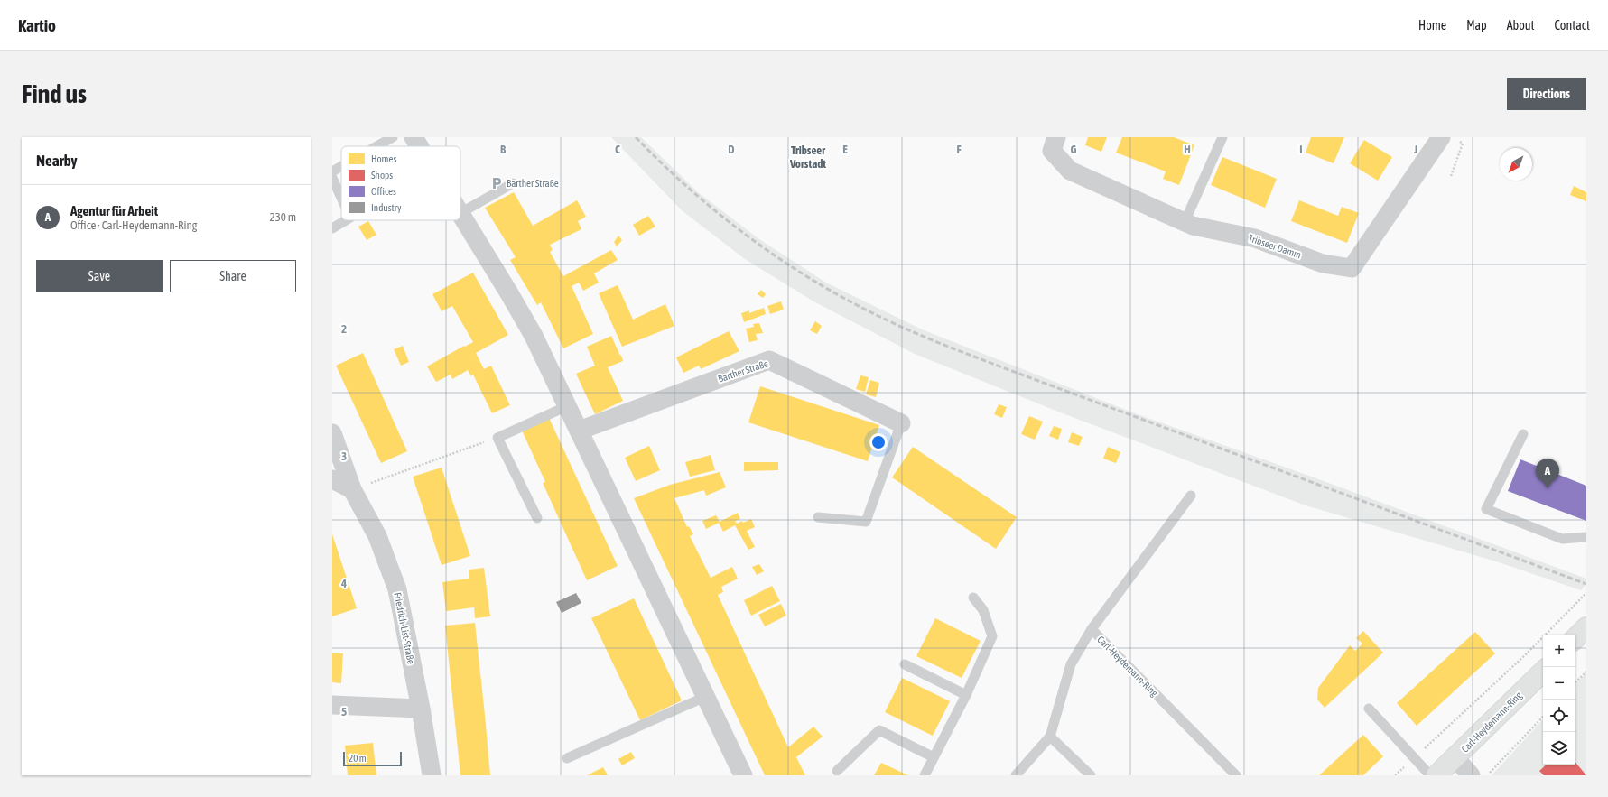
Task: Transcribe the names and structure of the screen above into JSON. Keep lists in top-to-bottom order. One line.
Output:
{"streets":{"main road":["Carl-Heydemann-Ring"],"street":["Tribseer Damm","Barther Straße","Friedrich-List-Straße"]},"districts":["Tribseer Vorstadt"],"places":{"parking":["Barther Straße"]},"legend":["Homes","Shops","Offices","Industry"],"scale_bar":"20 m","north":"bottom left","page":{"header":"Kartio","nav":["Home","Map","About","Contact"],"buttons":["Directions",["Save","Share"]],"title":"Find us","heading":"Nearby","list":[{"mark":"A","name":"Agentur für Arbeit","note":"Office · Carl-Heydemann-Ring","value":"230 m"}],"pins":"A","map_buttons":["+","−"],"scale":"20 m"},"grid":{"columns":["B","C","D","E","F","G","H","I","J"],"rows":["2","3","4","5"]}}
